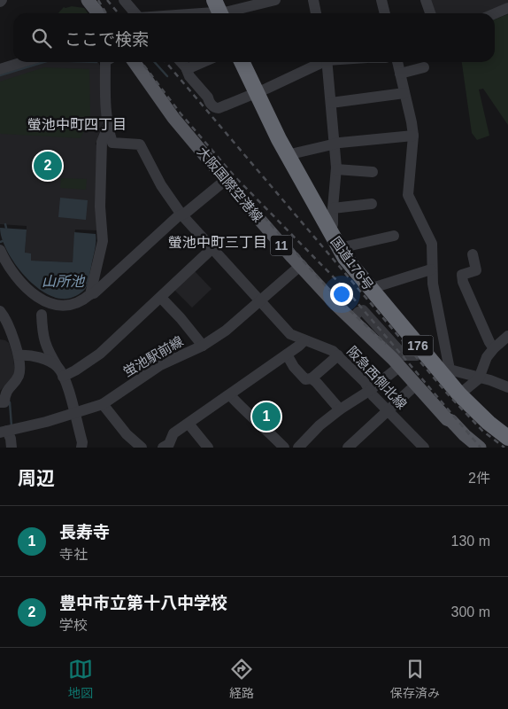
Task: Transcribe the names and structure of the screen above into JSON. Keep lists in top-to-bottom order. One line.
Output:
{"streets":{"highway":["国道176号","176"],"main road":["大阪国際空港線","11"],"street":["蛍池駅前線","阪急西側北線"]},"crossings":[["大阪国際空港線","蛍池駅前線"],["蛍池駅前線","阪急西側北線"]],"districts":["螢池中町四丁目","螢池中町三丁目"],"water":["山所池"],"page":{"search":"ここで検索","pins":["2","1"],"heading":["周辺","2件"],"list":[{"mark":"1","name":"長寿寺","note":"寺社","value":"130 m"},{"mark":"2","name":"豊中市立第十八中学校","note":"学校","value":"300 m"}],"nav":["地図","経路","保存済み"]}}
